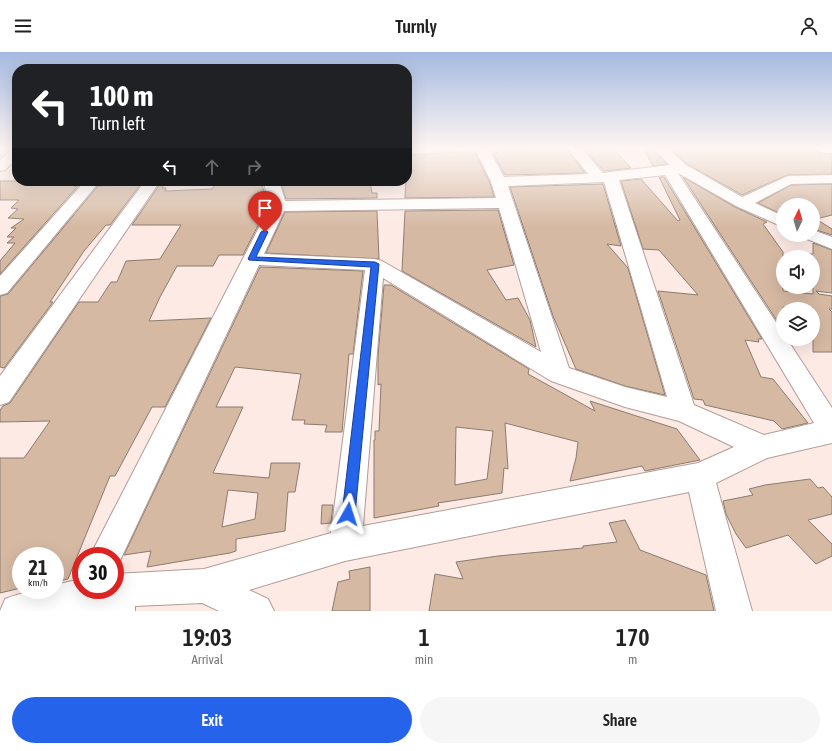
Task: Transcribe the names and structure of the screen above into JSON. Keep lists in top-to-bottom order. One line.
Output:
{"north":"top","page":{"header":"Turnly","turn":["100 m","Turn left"],"speed":"21 km/h","limit":"30","eta":["19:03","Arrival","1","min","170","m"],"buttons":["Exit","Share"]}}
